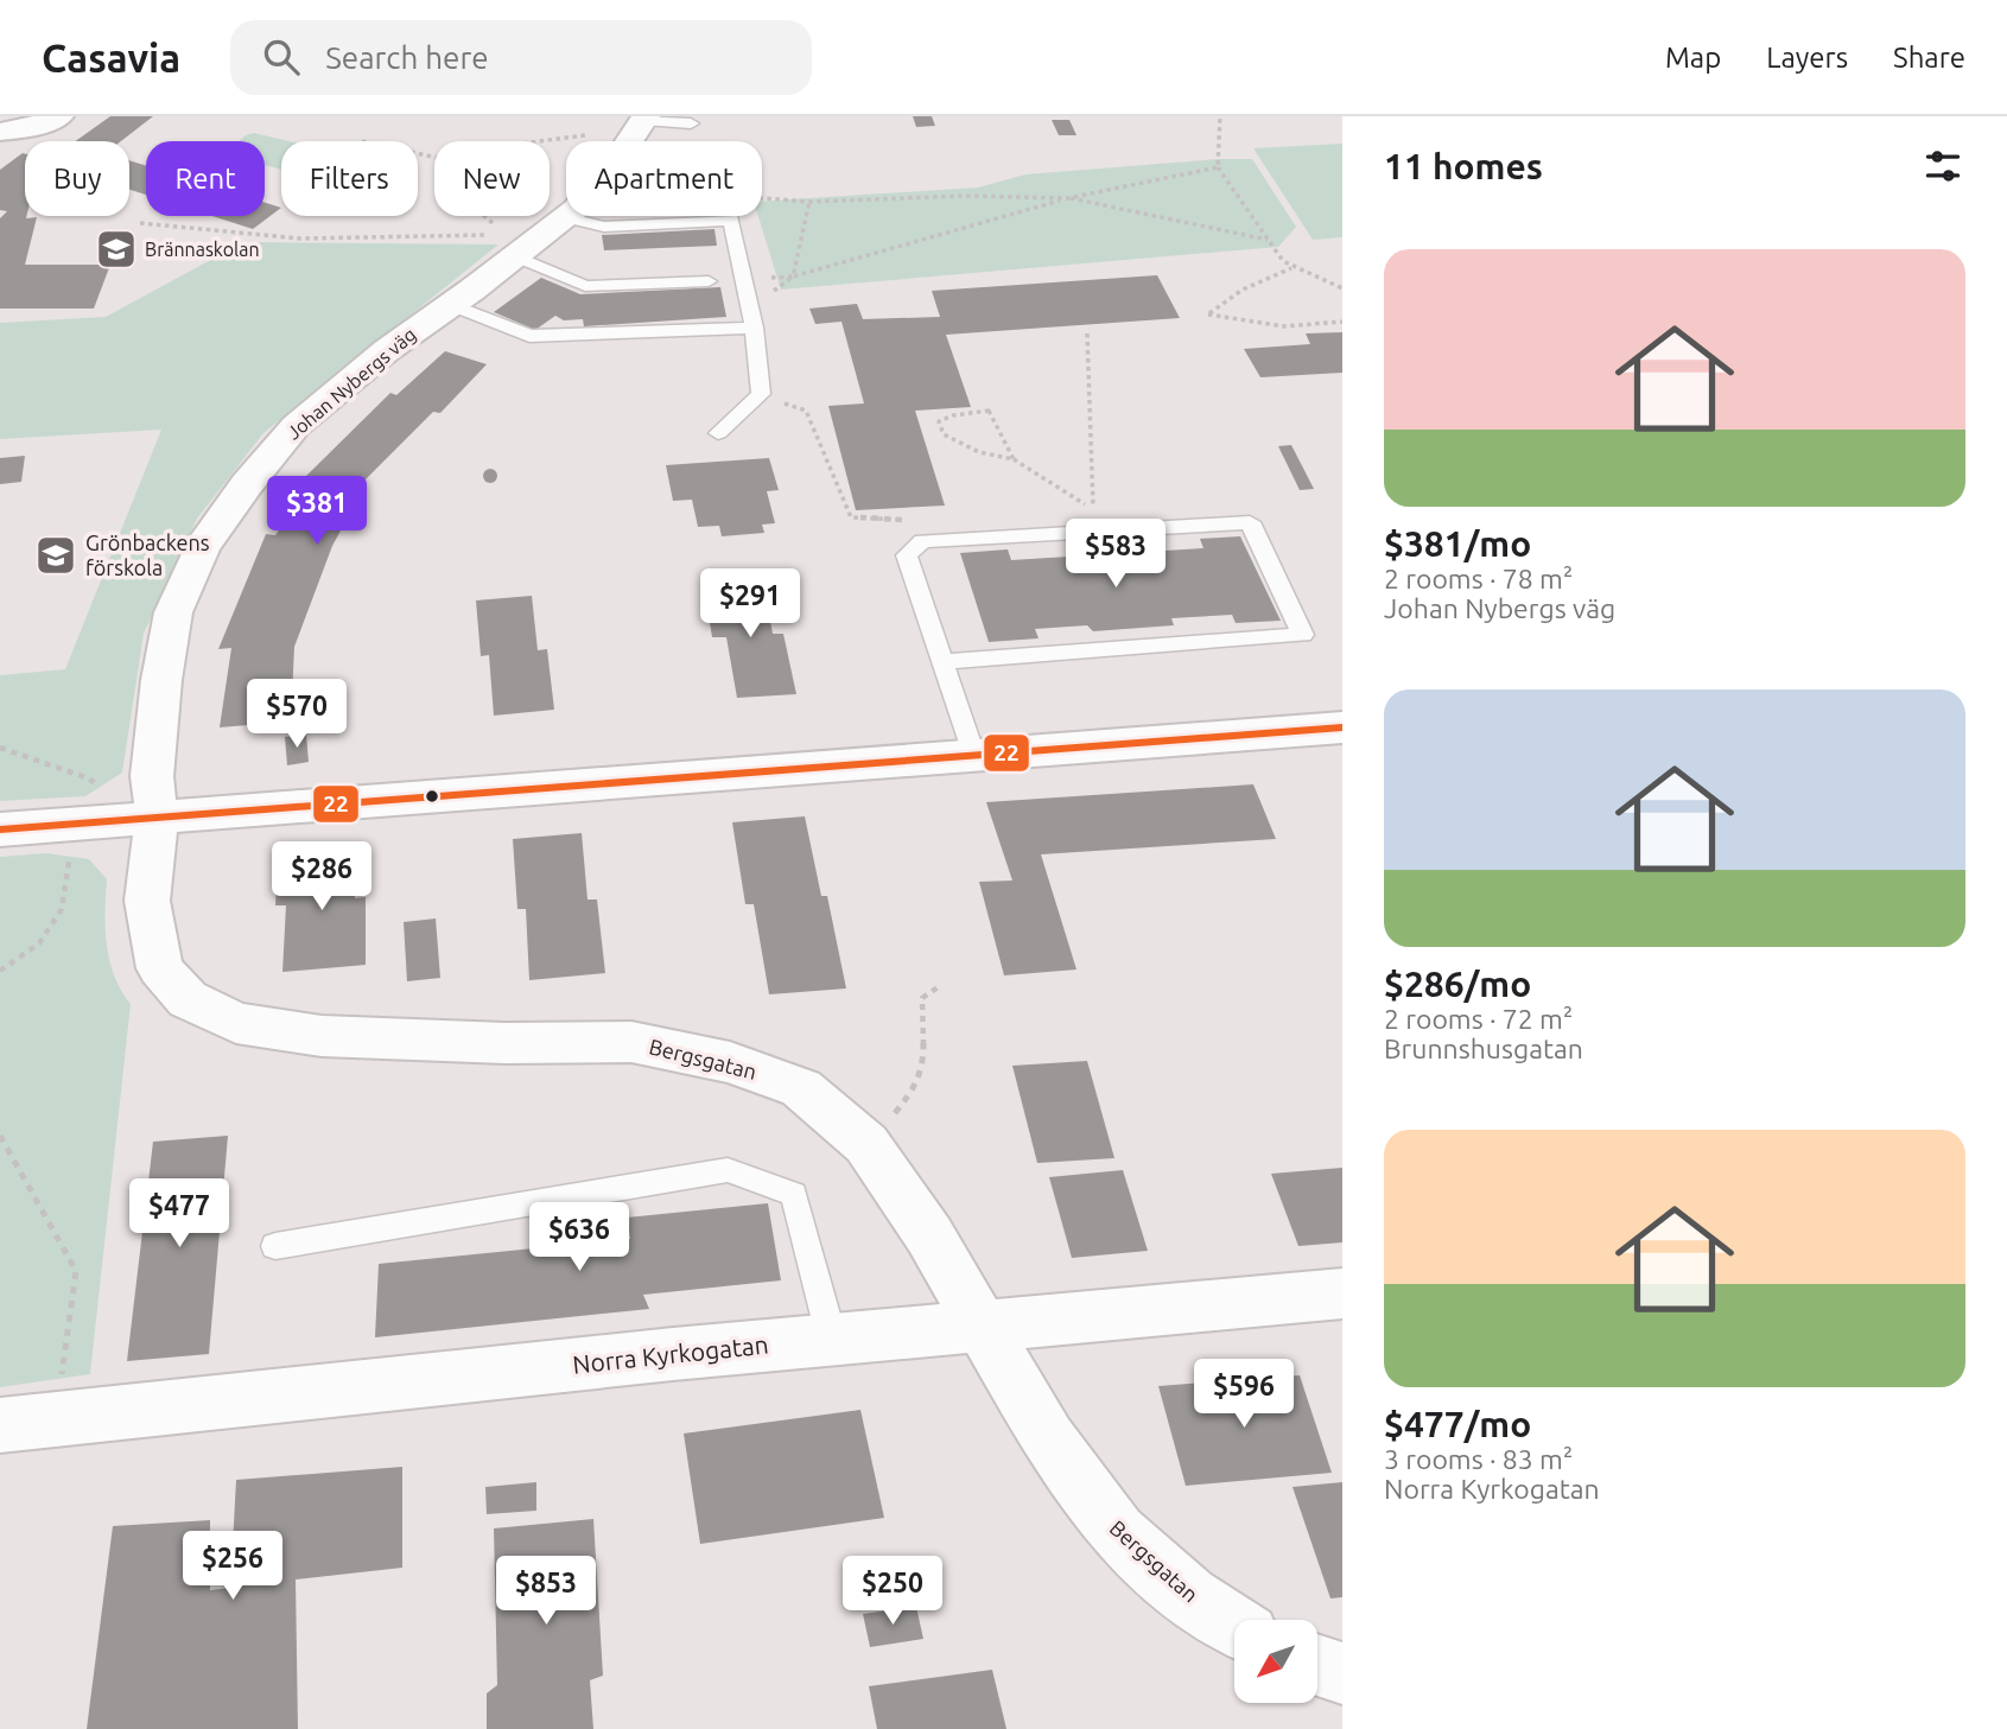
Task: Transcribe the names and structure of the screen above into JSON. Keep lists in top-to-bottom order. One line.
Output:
{"streets":{"street":["Johan Nybergs väg","Bergsgatan","Norra Kyrkogatan"]},"crossings":[["Johan Nybergs väg","Bergsgatan"],["Bergsgatan","Norra Kyrkogatan"]],"places":{"school or university":["Brännaskolan","Grönbackens förskola"]},"lines":["transit line 22"],"north":"bottom left","page":{"header":"Casavia","search":"Search here","nav":["Map","Layers","Share"],"heading":"11 homes","chip":["Buy","Rent","Filters","New","Apartment"],"list":[{"name":"$381/mo","note":"2 rooms · 78 m² · Johan Nybergs väg"},{"name":"$286/mo","note":"2 rooms · 72 m² · Brunnshusgatan"},{"name":"$477/mo","note":"3 rooms · 83 m² · Norra Kyrkogatan"}],"price":["$381","$583","$291","$570","$286","$477","$636","$596","$256","$853","$250"]}}
